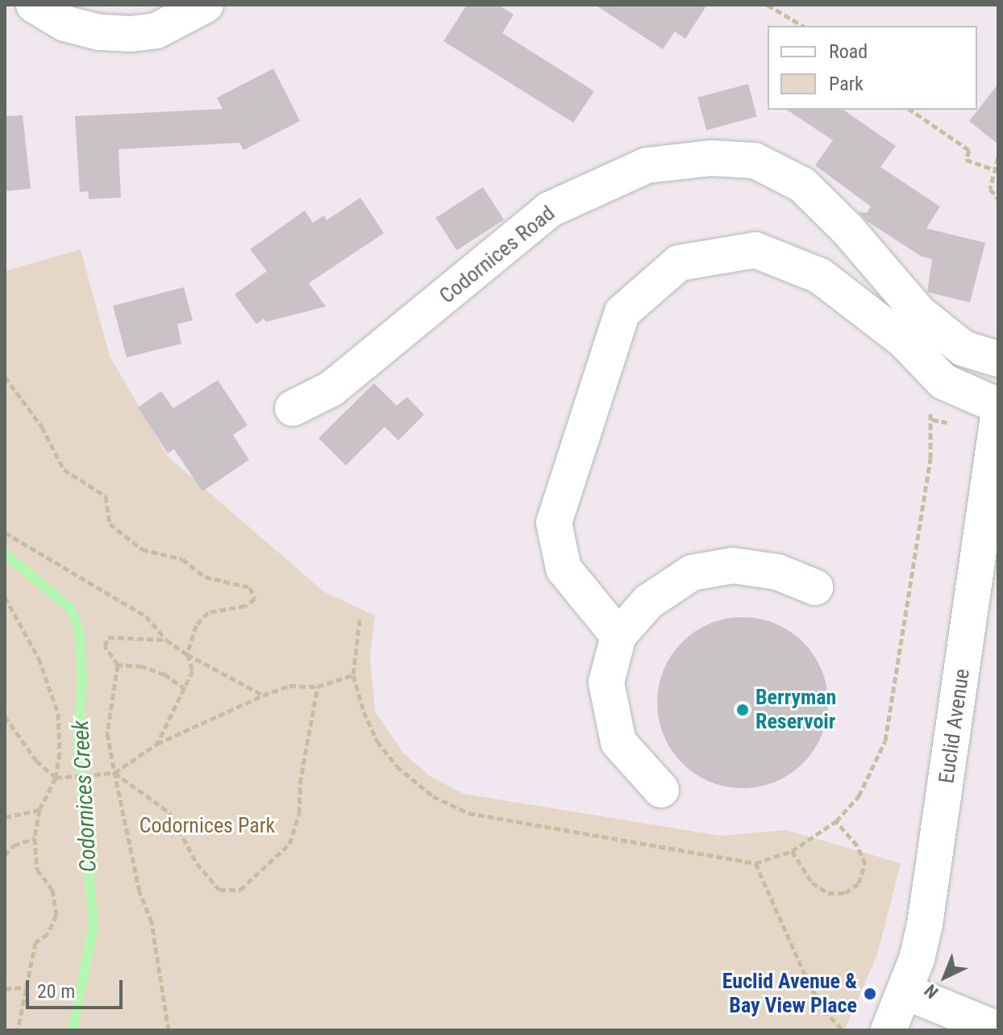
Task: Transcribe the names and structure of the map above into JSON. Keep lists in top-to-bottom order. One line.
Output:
{"streets":{"street":["Codornices Road","Euclid Avenue"]},"water":["Codornices Creek"],"parks":["Codornices Park"],"places":["Berryman Reservoir","Euclid Avenue & Bay View Place"],"legend":["Road","Park"],"scale_bar":"20 m","north":"bottom left"}
